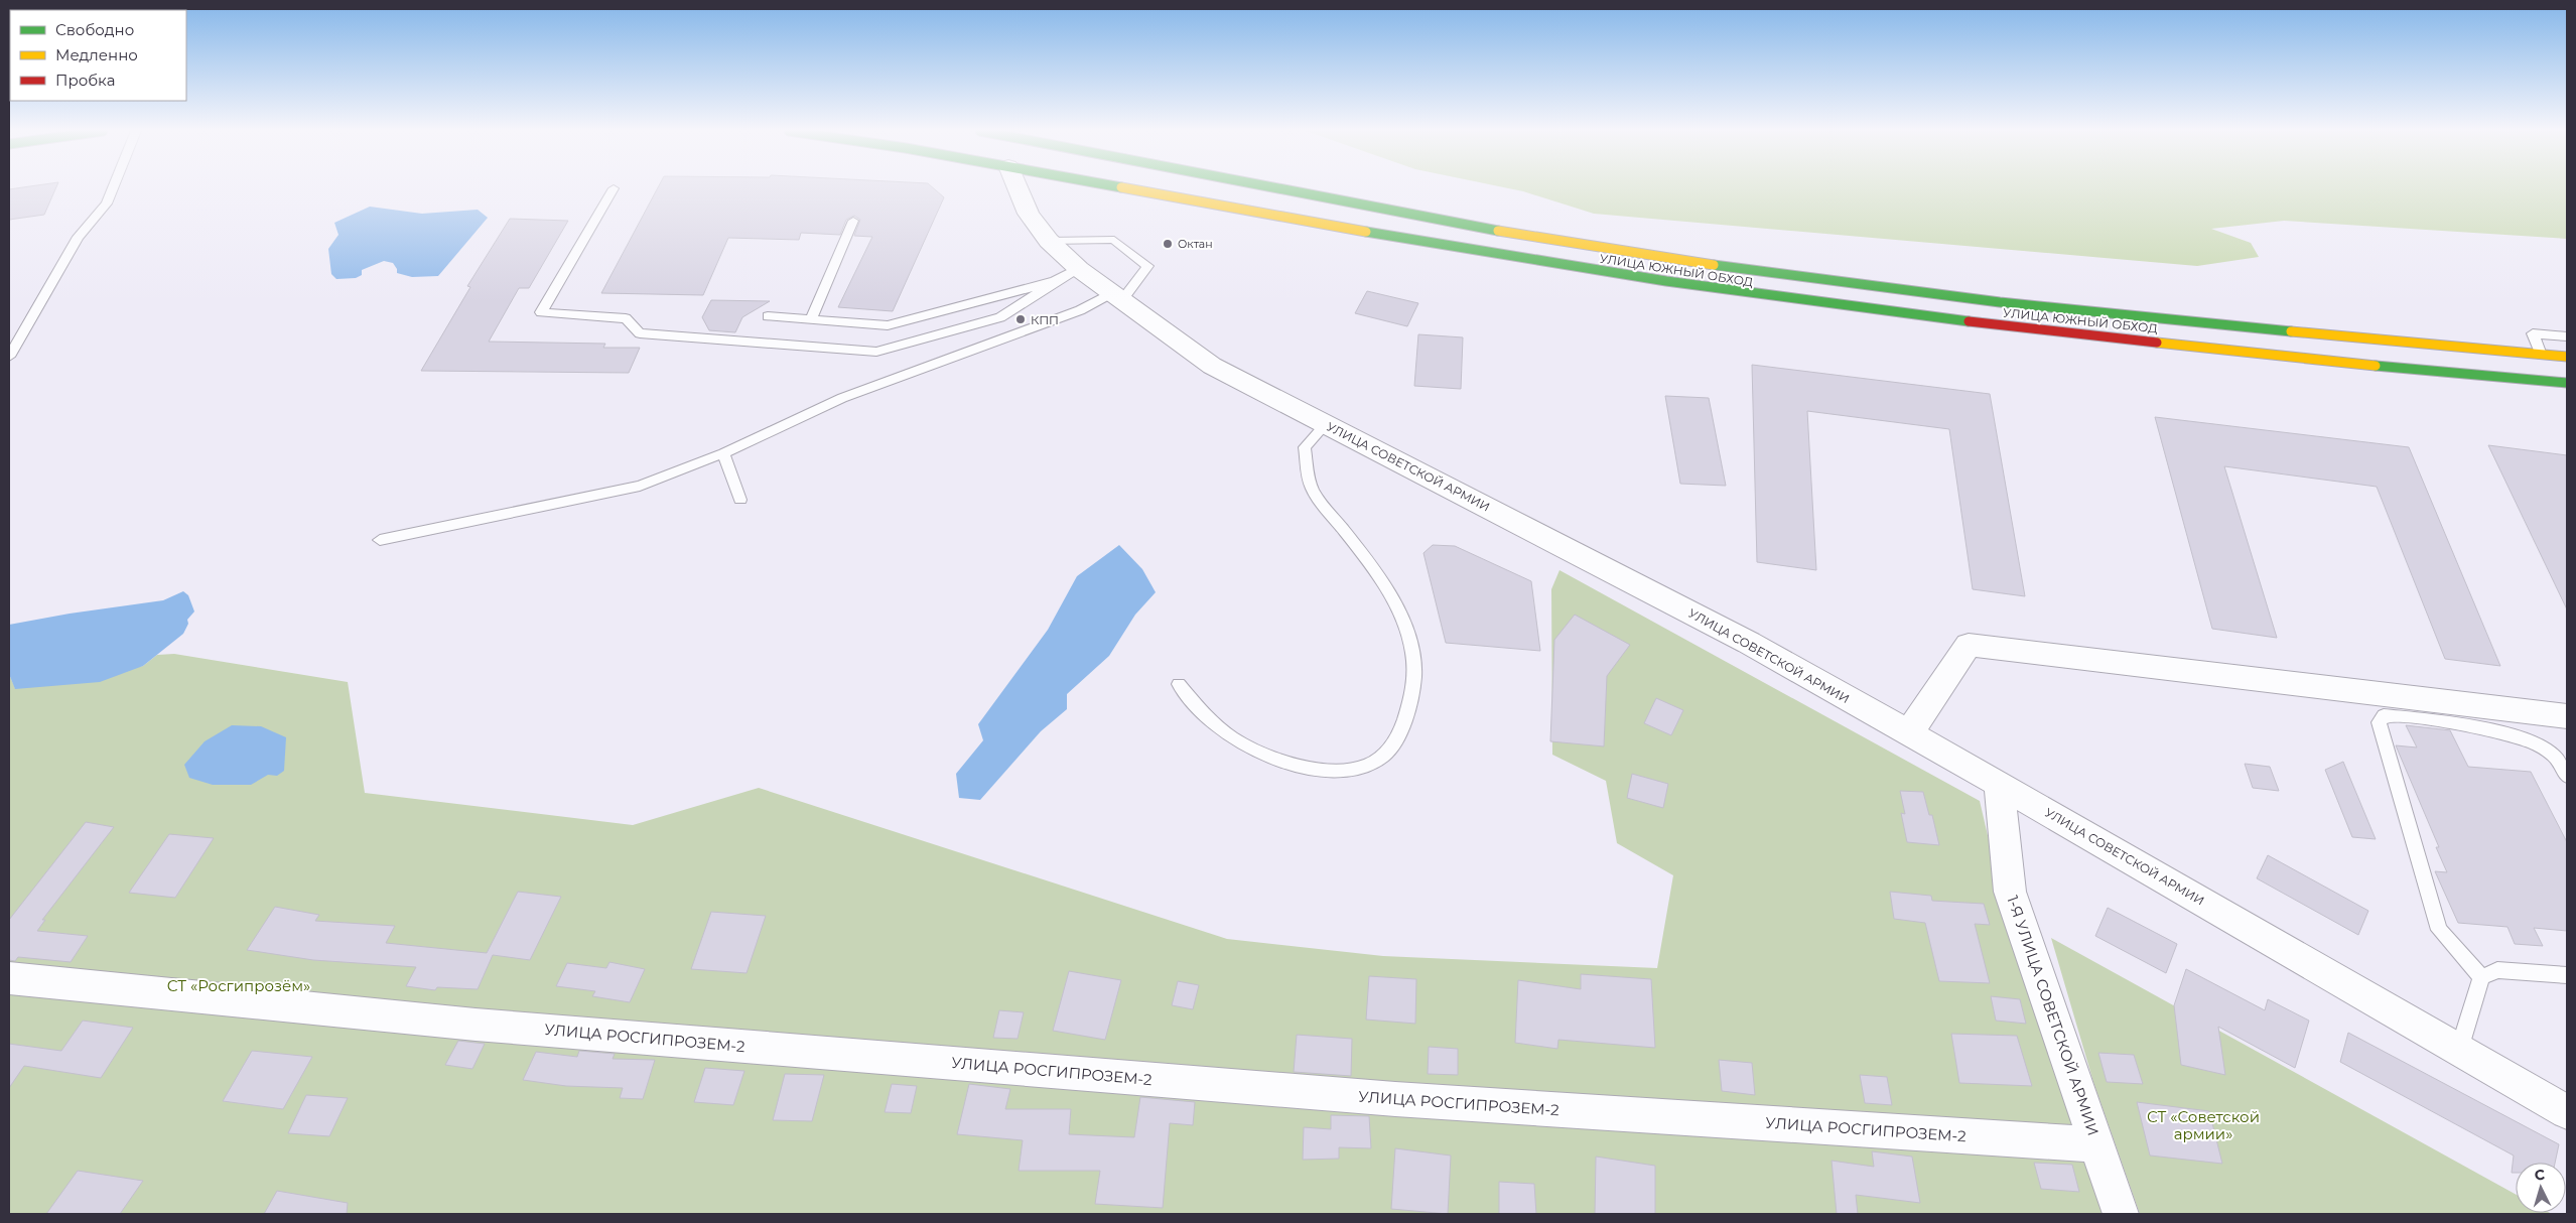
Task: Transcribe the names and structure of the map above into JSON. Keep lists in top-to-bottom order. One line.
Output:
{"streets":{"main road":["УЛИЦА ЮЖНЫЙ ОБХОД"],"street":["УЛИЦА СОВЕТСКОЙ АРМИИ","1-Я УЛИЦА СОВЕТСКОЙ АРМИИ","УЛИЦА РОСГИПРОЗЕМ-2"]},"crossings":[["УЛИЦА СОВЕТСКОЙ АРМИИ","1-Я УЛИЦА СОВЕТСКОЙ АРМИИ"],["1-Я УЛИЦА СОВЕТСКОЙ АРМИИ","УЛИЦА РОСГИПРОЗЕМ-2"]],"parks":["СТ «Росгипрозём»","СТ «Советской армии»"],"places":["Октан","КПП"],"legend":["Свободно","Медленно","Пробка"],"north":"top"}
